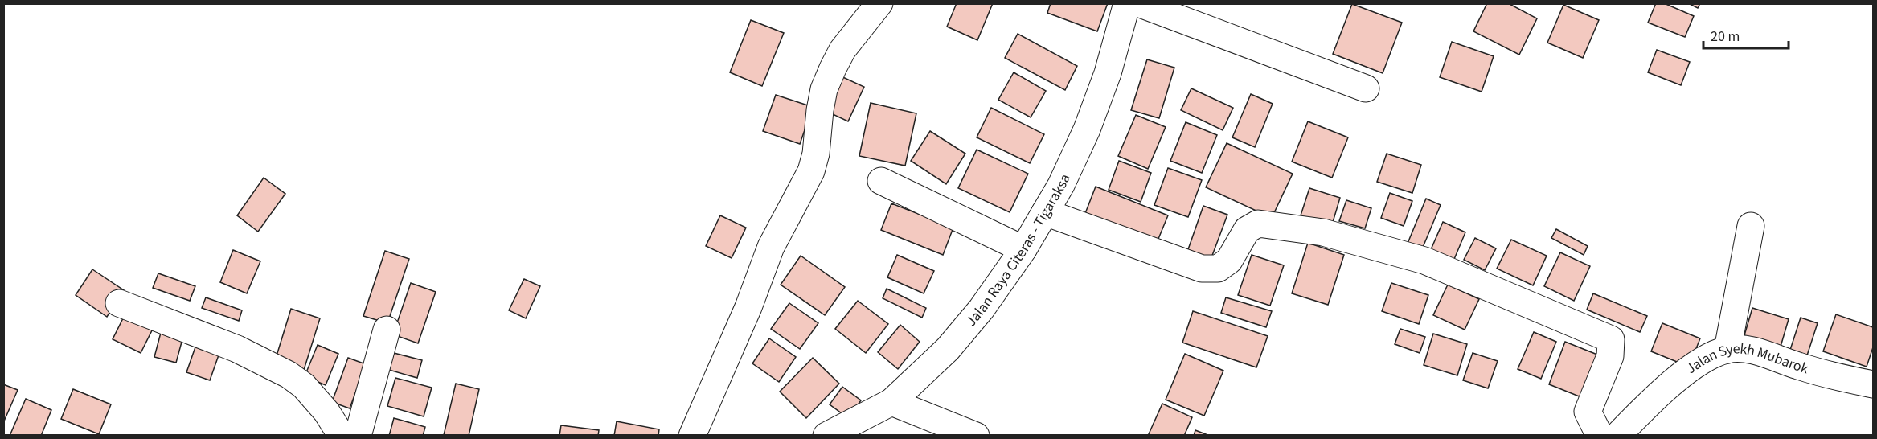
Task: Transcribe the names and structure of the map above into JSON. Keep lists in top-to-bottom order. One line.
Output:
{"streets":{"street":["Jalan Raya Citeras - Tigaraksa","Jalan Syekh Mubarok"]},"scale_bar":"20 m"}
